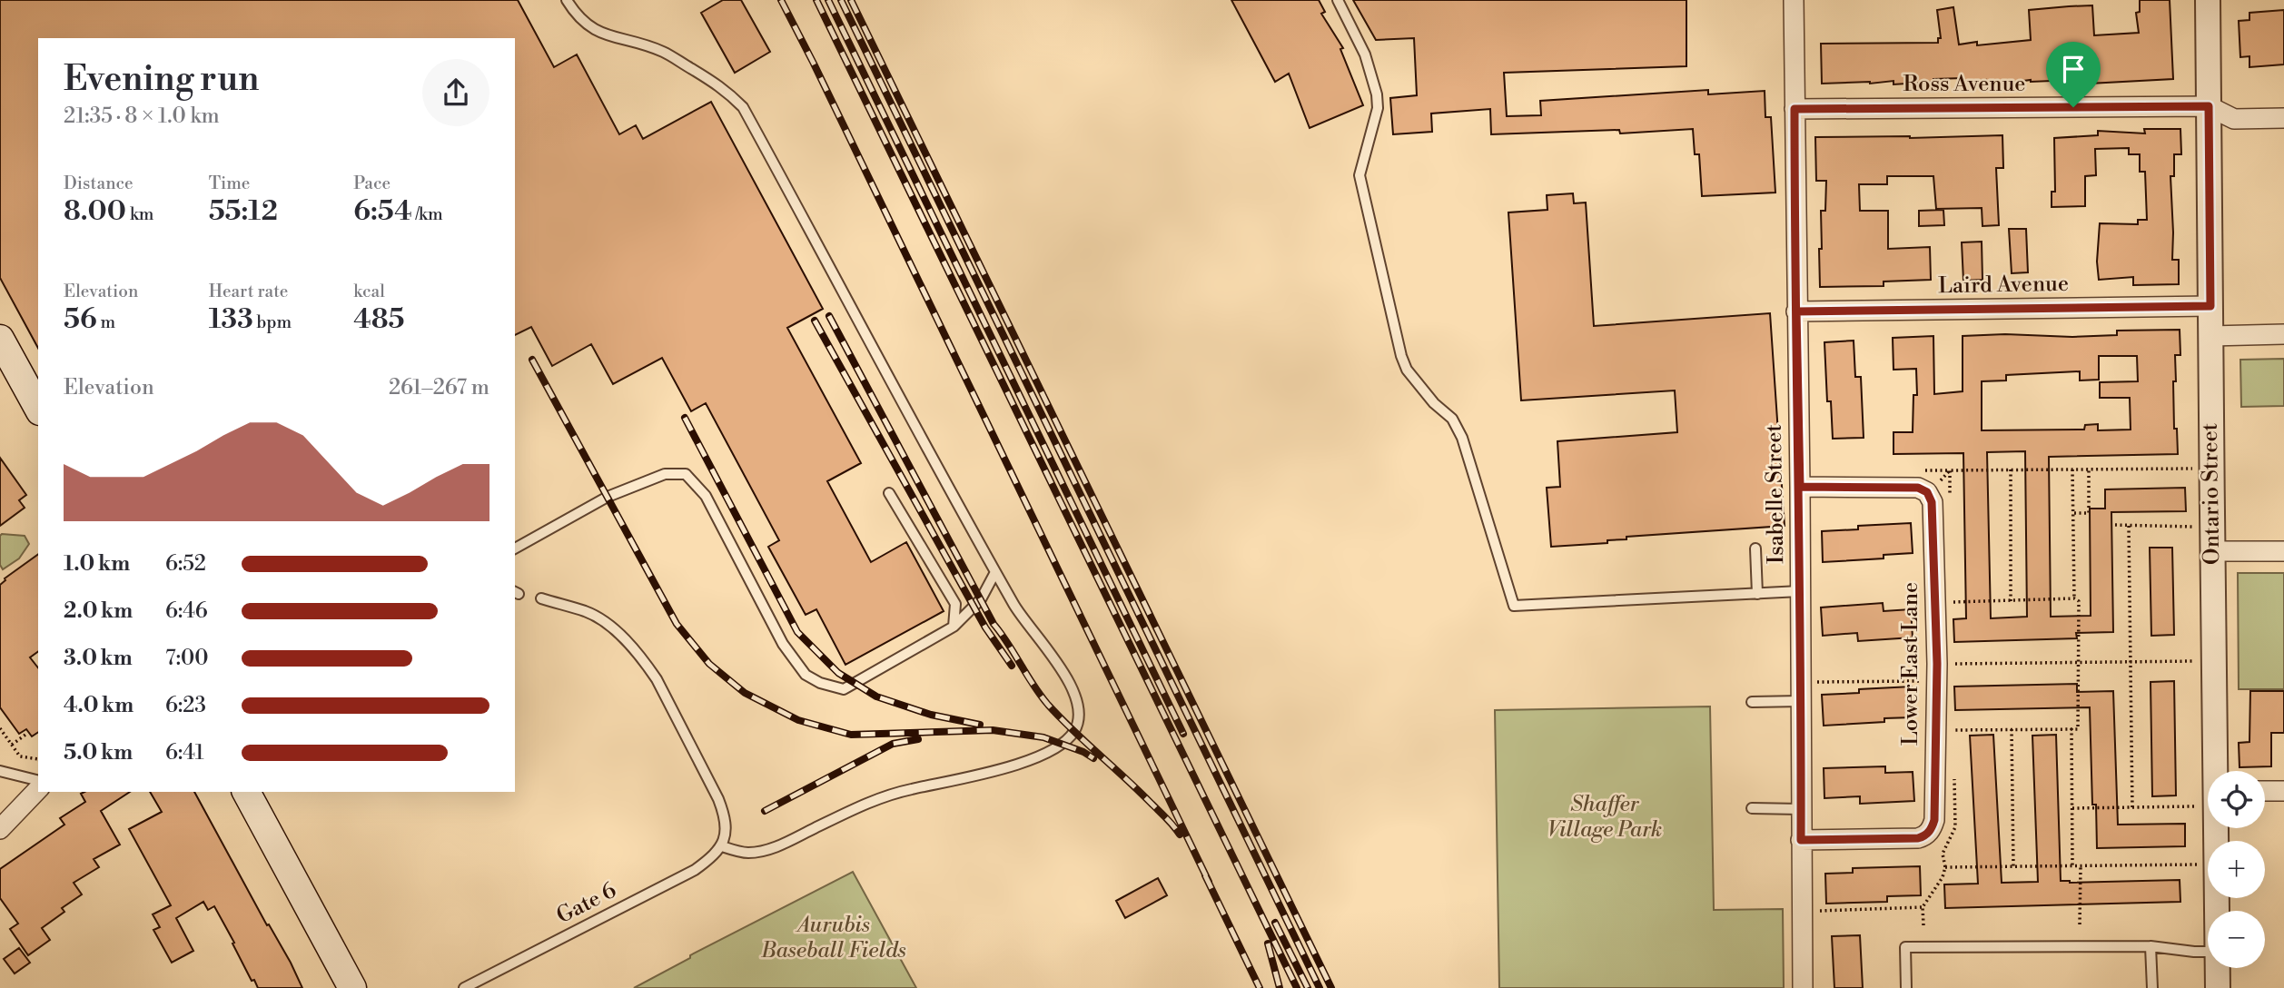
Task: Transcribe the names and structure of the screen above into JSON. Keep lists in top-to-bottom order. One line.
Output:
{"streets":{"street":["Ross Avenue","Laird Avenue","Isabelle Street","Ontario Street","Lower East Lane"],"lane":["Gate 6"]},"crossings":[["Ross Avenue","Isabelle Street"],["Ross Avenue","Ontario Street"],["Laird Avenue","Isabelle Street"],["Laird Avenue","Ontario Street"],["Isabelle Street","Lower East Lane"]],"parks":["Shaffer Village Park","Aurubis Baseball Fields"],"page":{"heading":["Evening run","21:35 · 8 × 1.0 km"],"stats":[["Distance","8.00 km"],["Time","55:12"],["Pace","6:54 /km"],["Elevation","56 m"],["Heart rate","133 bpm"],["kcal","485"]],"chart":["Elevation","261–267 m"],"list":[{"name":"1.0 km","note":"6:52"},{"name":"2.0 km","note":"6:46"},{"name":"3.0 km","note":"7:00"},{"name":"4.0 km","note":"6:23"},{"name":"5.0 km","note":"6:41"}],"map_buttons":["+","−"]}}
